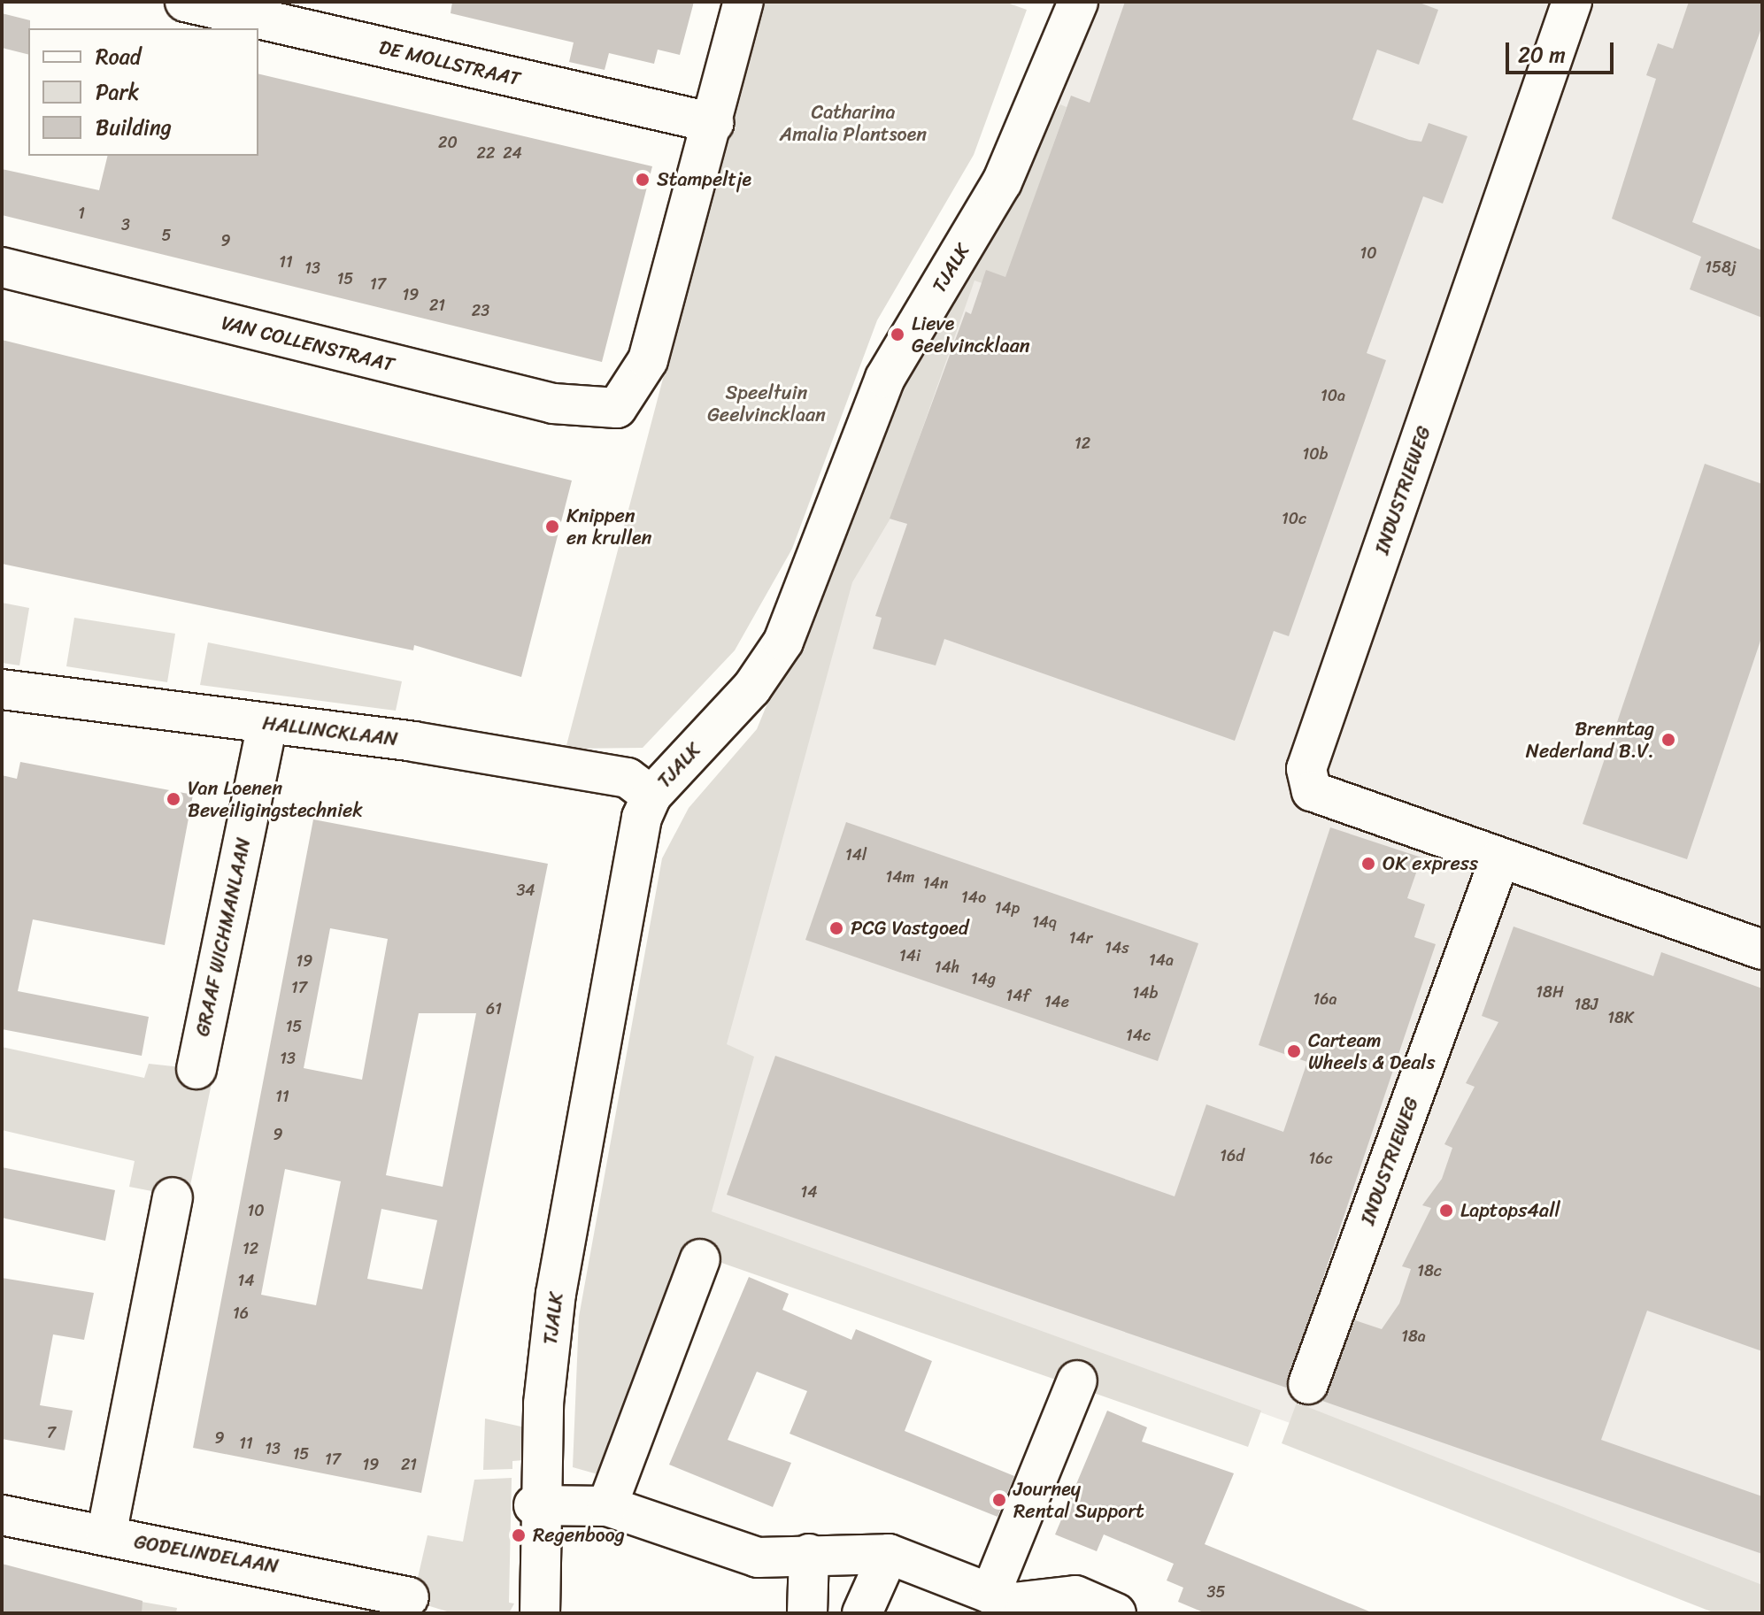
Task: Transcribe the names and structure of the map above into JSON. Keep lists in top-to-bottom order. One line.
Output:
{"streets":{"street":["DE MOLLSTRAAT","TJALK","VAN COLLENSTRAAT","INDUSTRIEWEG","HALLINCKLAAN","GRAAF WICHMANLAAN","GODELINDELAAN"]},"crossings":[["DE MOLLSTRAAT","VAN COLLENSTRAAT"],["TJALK","HALLINCKLAAN"],["HALLINCKLAAN","GRAAF WICHMANLAAN"]],"parks":["Catharina Amalia Plantsoen","Speeltuin Geelvincklaan"],"places":["Stampeltje","Lieve Geelvincklaan","Knippen en krullen","Brenntag Nederland B.V.","Van Loenen Beveiligingstechniek","OK express","PCG Vastgoed","Carteam Wheels & Deals","Laptops4all","Journey Rental Support","Regenboog"],"house_numbers":["20","22","24","1","3","5","9","10","11","158j","13","15","17","19","21","23","10a","12","10b","10c","14l","14m","14n","34","14o","14p","14q","14r","14s","14i","14a","19","14h","14g","17","18H","14b","14f","16a","14e","18J","61","18K","15","14c","13","11","9","16d","16c","14","10","12","18c","14","16","18a","7","9","11","13","15","17","19","21","35"],"legend":["Road","Park","Building"],"scale_bar":"20 m"}
